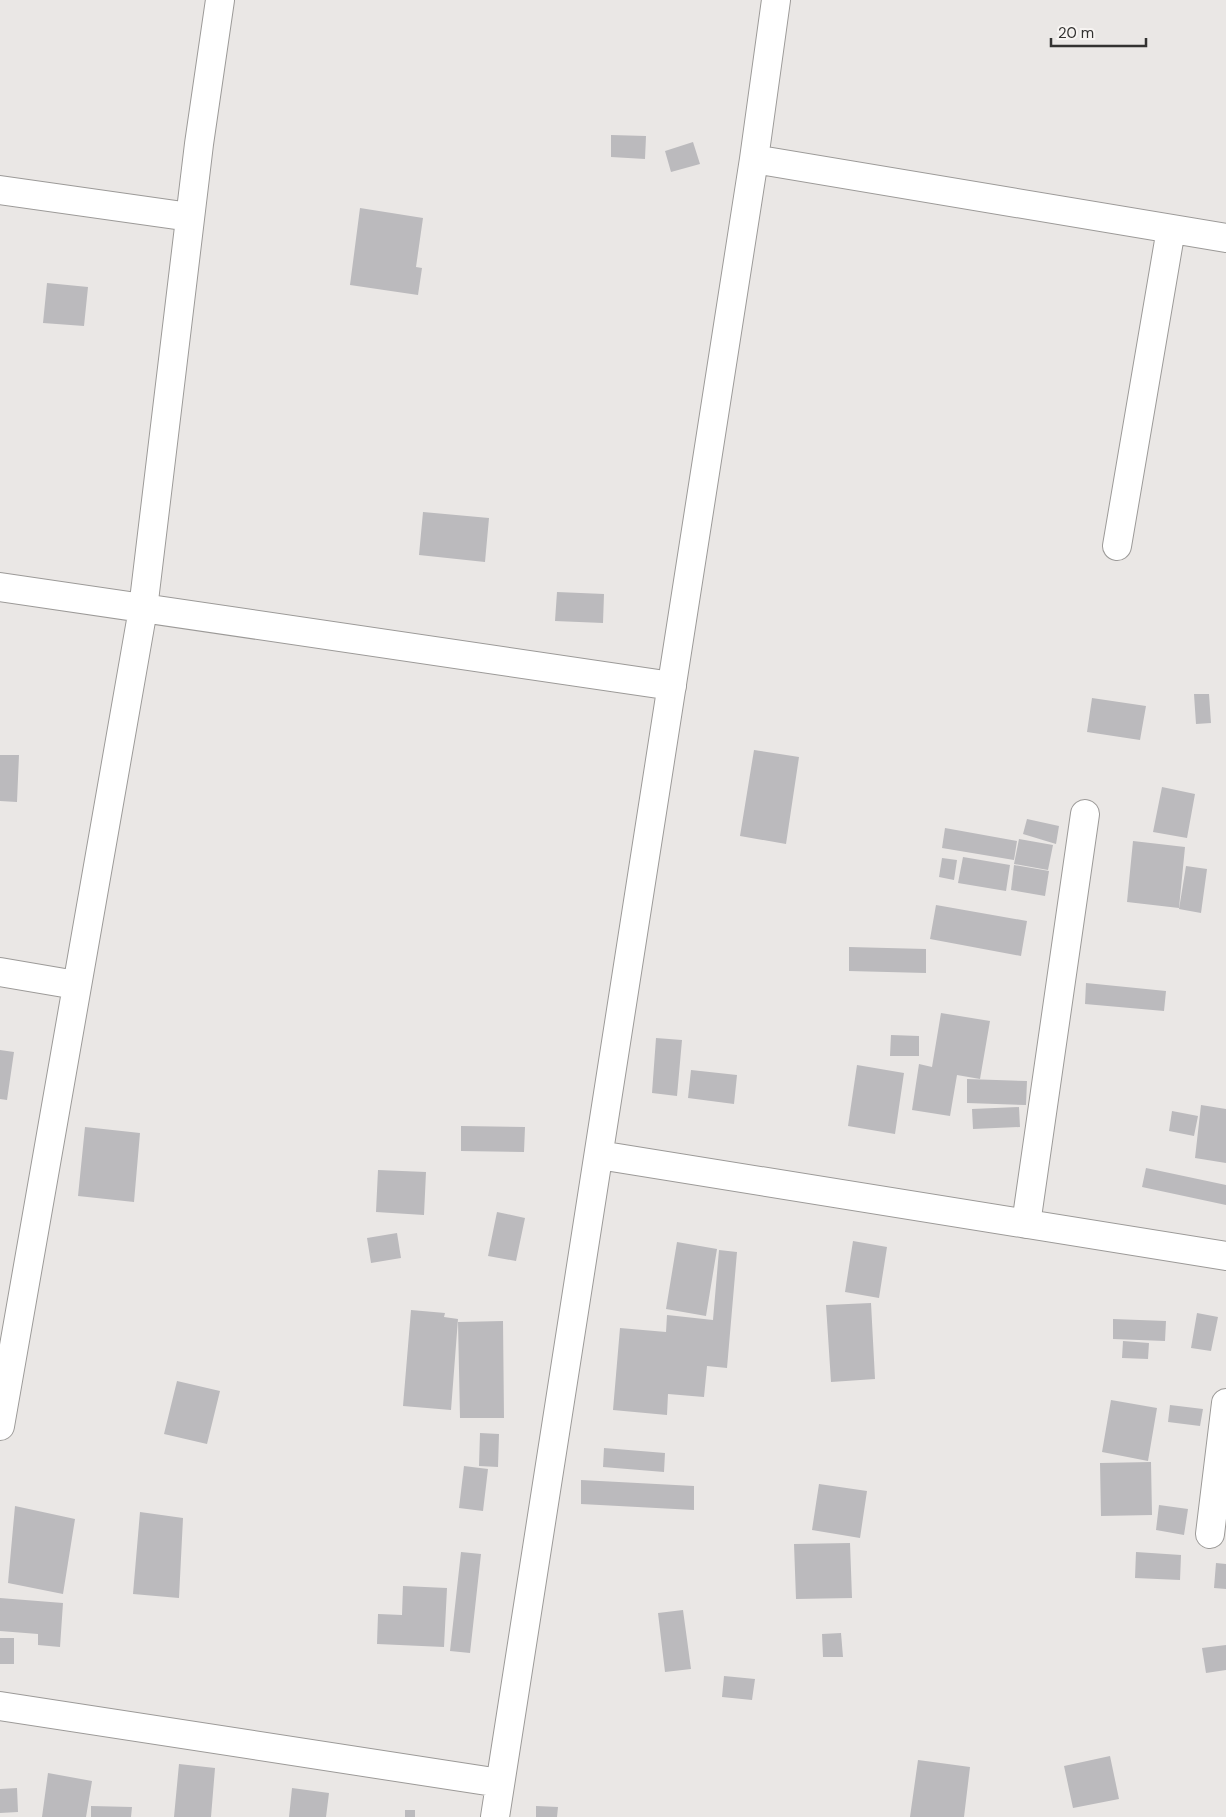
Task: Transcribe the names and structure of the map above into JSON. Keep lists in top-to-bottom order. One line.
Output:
{"scale_bar":"20 m"}
